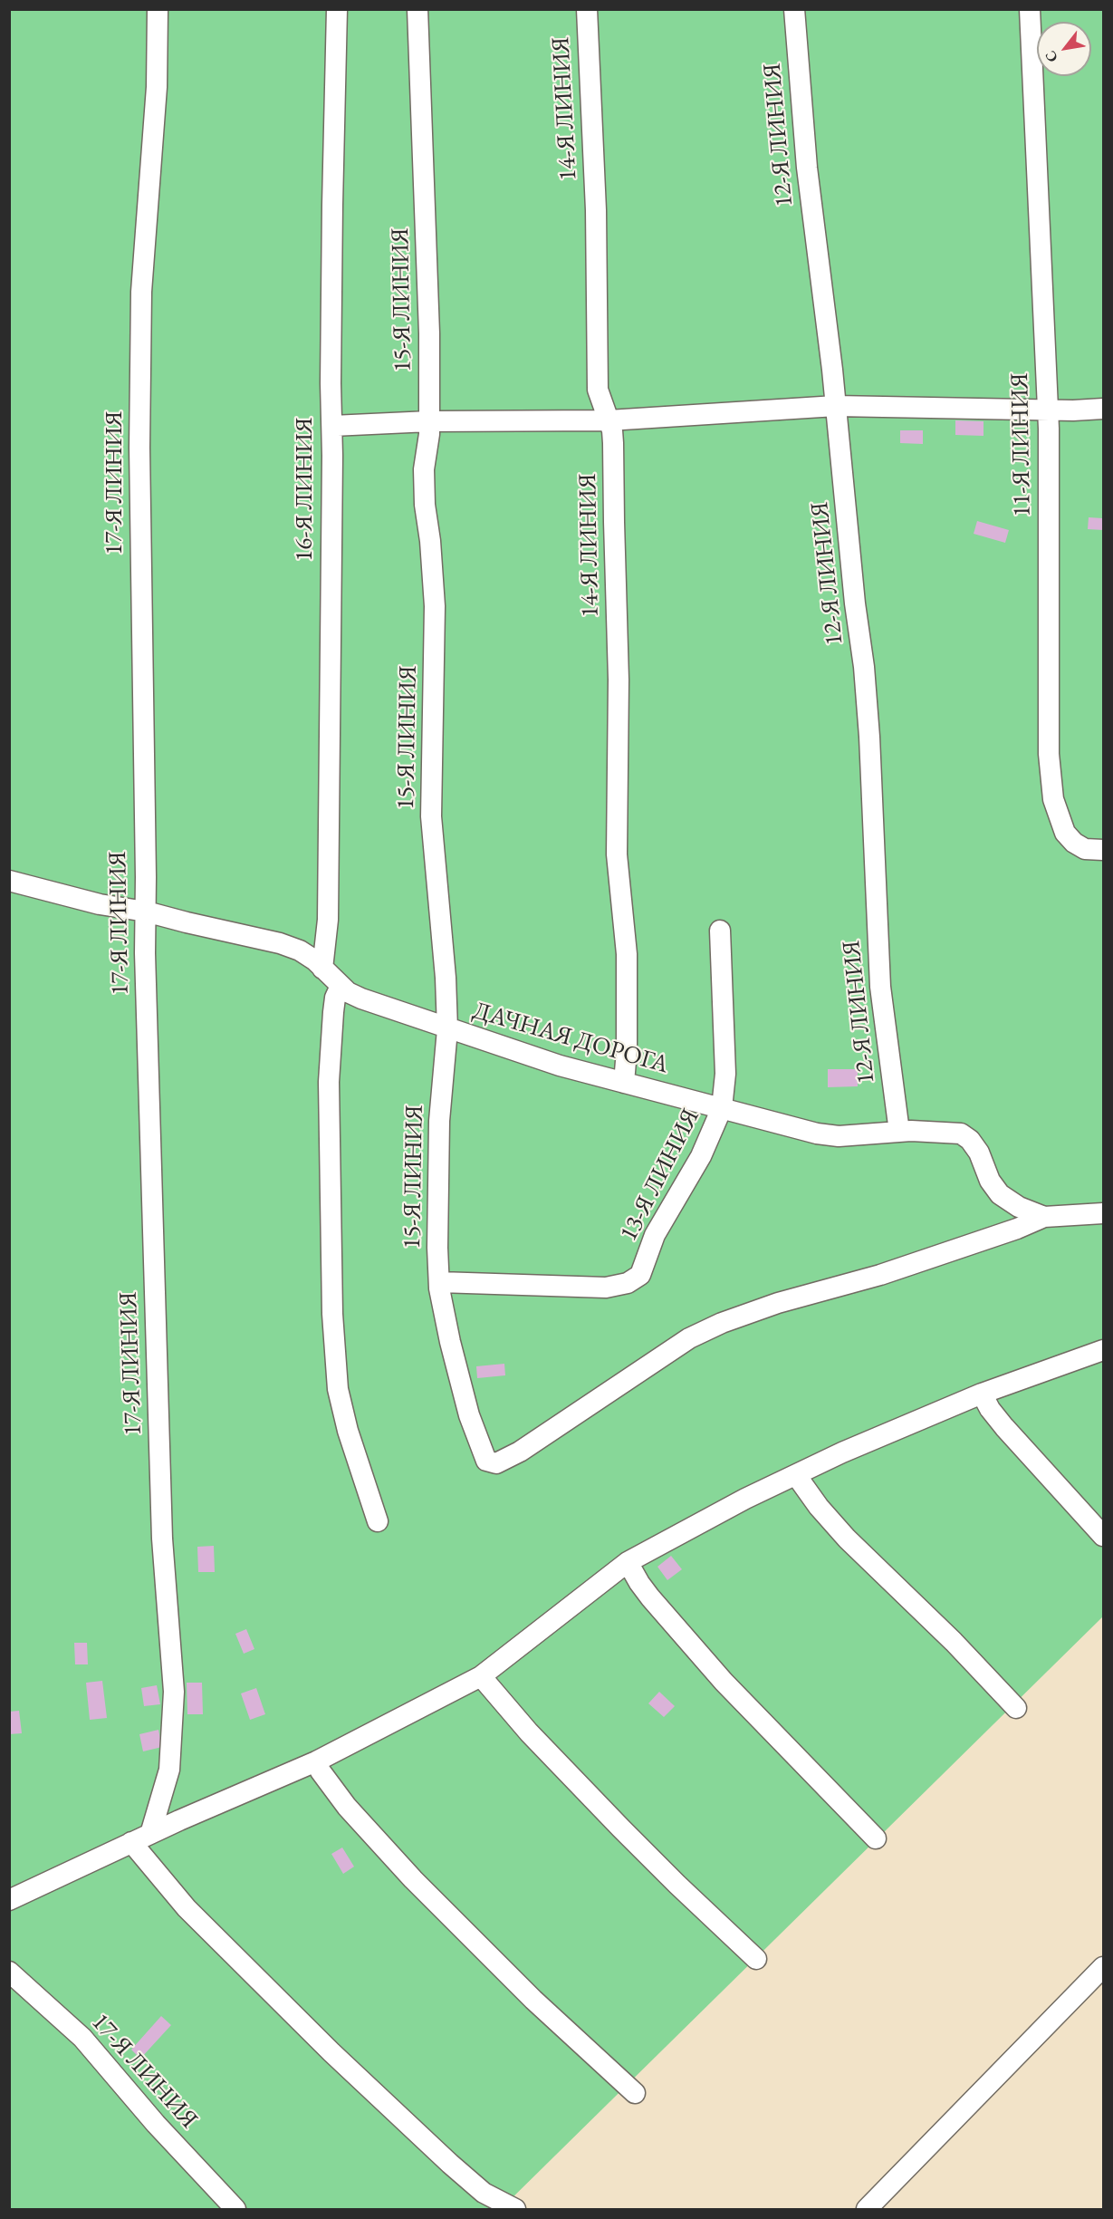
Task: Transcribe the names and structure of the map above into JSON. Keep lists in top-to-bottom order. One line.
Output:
{"streets":{"street":["14-Я ЛИНИЯ","12-Я ЛИНИЯ","15-Я ЛИНИЯ","11-Я ЛИНИЯ","17-Я ЛИНИЯ","16-Я ЛИНИЯ","ДАЧНАЯ ДОРОГА","13-Я ЛИНИЯ"]},"crossings":[["14-Я ЛИНИЯ","ДАЧНАЯ ДОРОГА"],["12-Я ЛИНИЯ","ДАЧНАЯ ДОРОГА"],["15-Я ЛИНИЯ","ДАЧНАЯ ДОРОГА"],["15-Я ЛИНИЯ","13-Я ЛИНИЯ"],["17-Я ЛИНИЯ","ДАЧНАЯ ДОРОГА"],["16-Я ЛИНИЯ","ДАЧНАЯ ДОРОГА"],["ДАЧНАЯ ДОРОГА","13-Я ЛИНИЯ"]],"north":"bottom left"}
